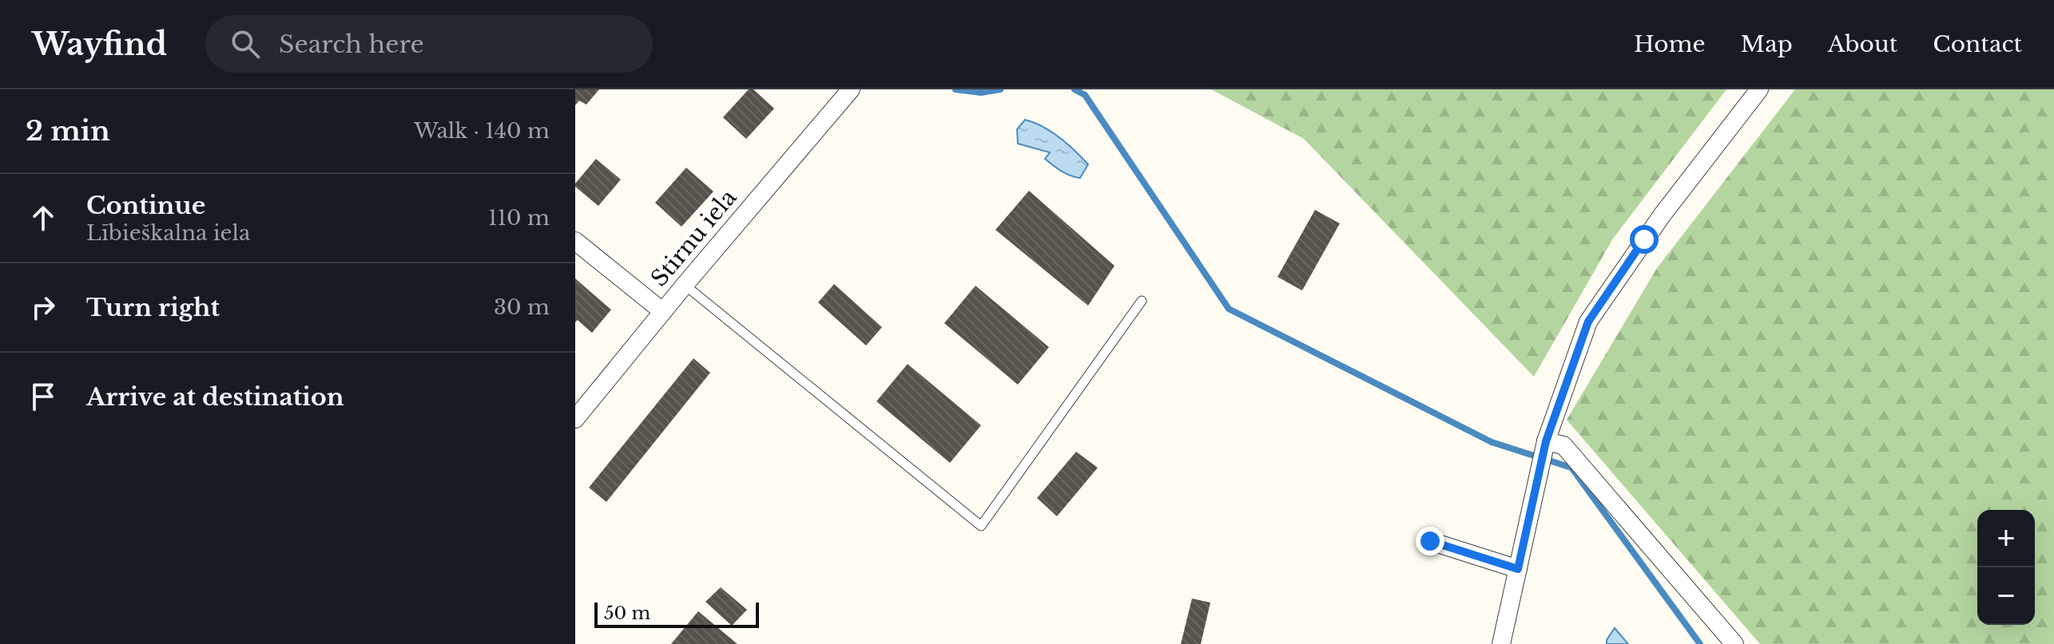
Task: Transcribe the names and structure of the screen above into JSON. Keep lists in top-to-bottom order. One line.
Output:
{"streets":{"street":["Stirnu iela"]},"scale_bar":"50 m","page":{"header":"Wayfind","search":"Search here","nav":["Home","Map","About","Contact"],"heading":["2 min","Walk · 140 m"],"list":[["Continue","Lībieškalna iela","110 m"],["Turn right","30 m"],"Arrive at destination"],"map_buttons":["+","−"],"scale":"50 m"}}
